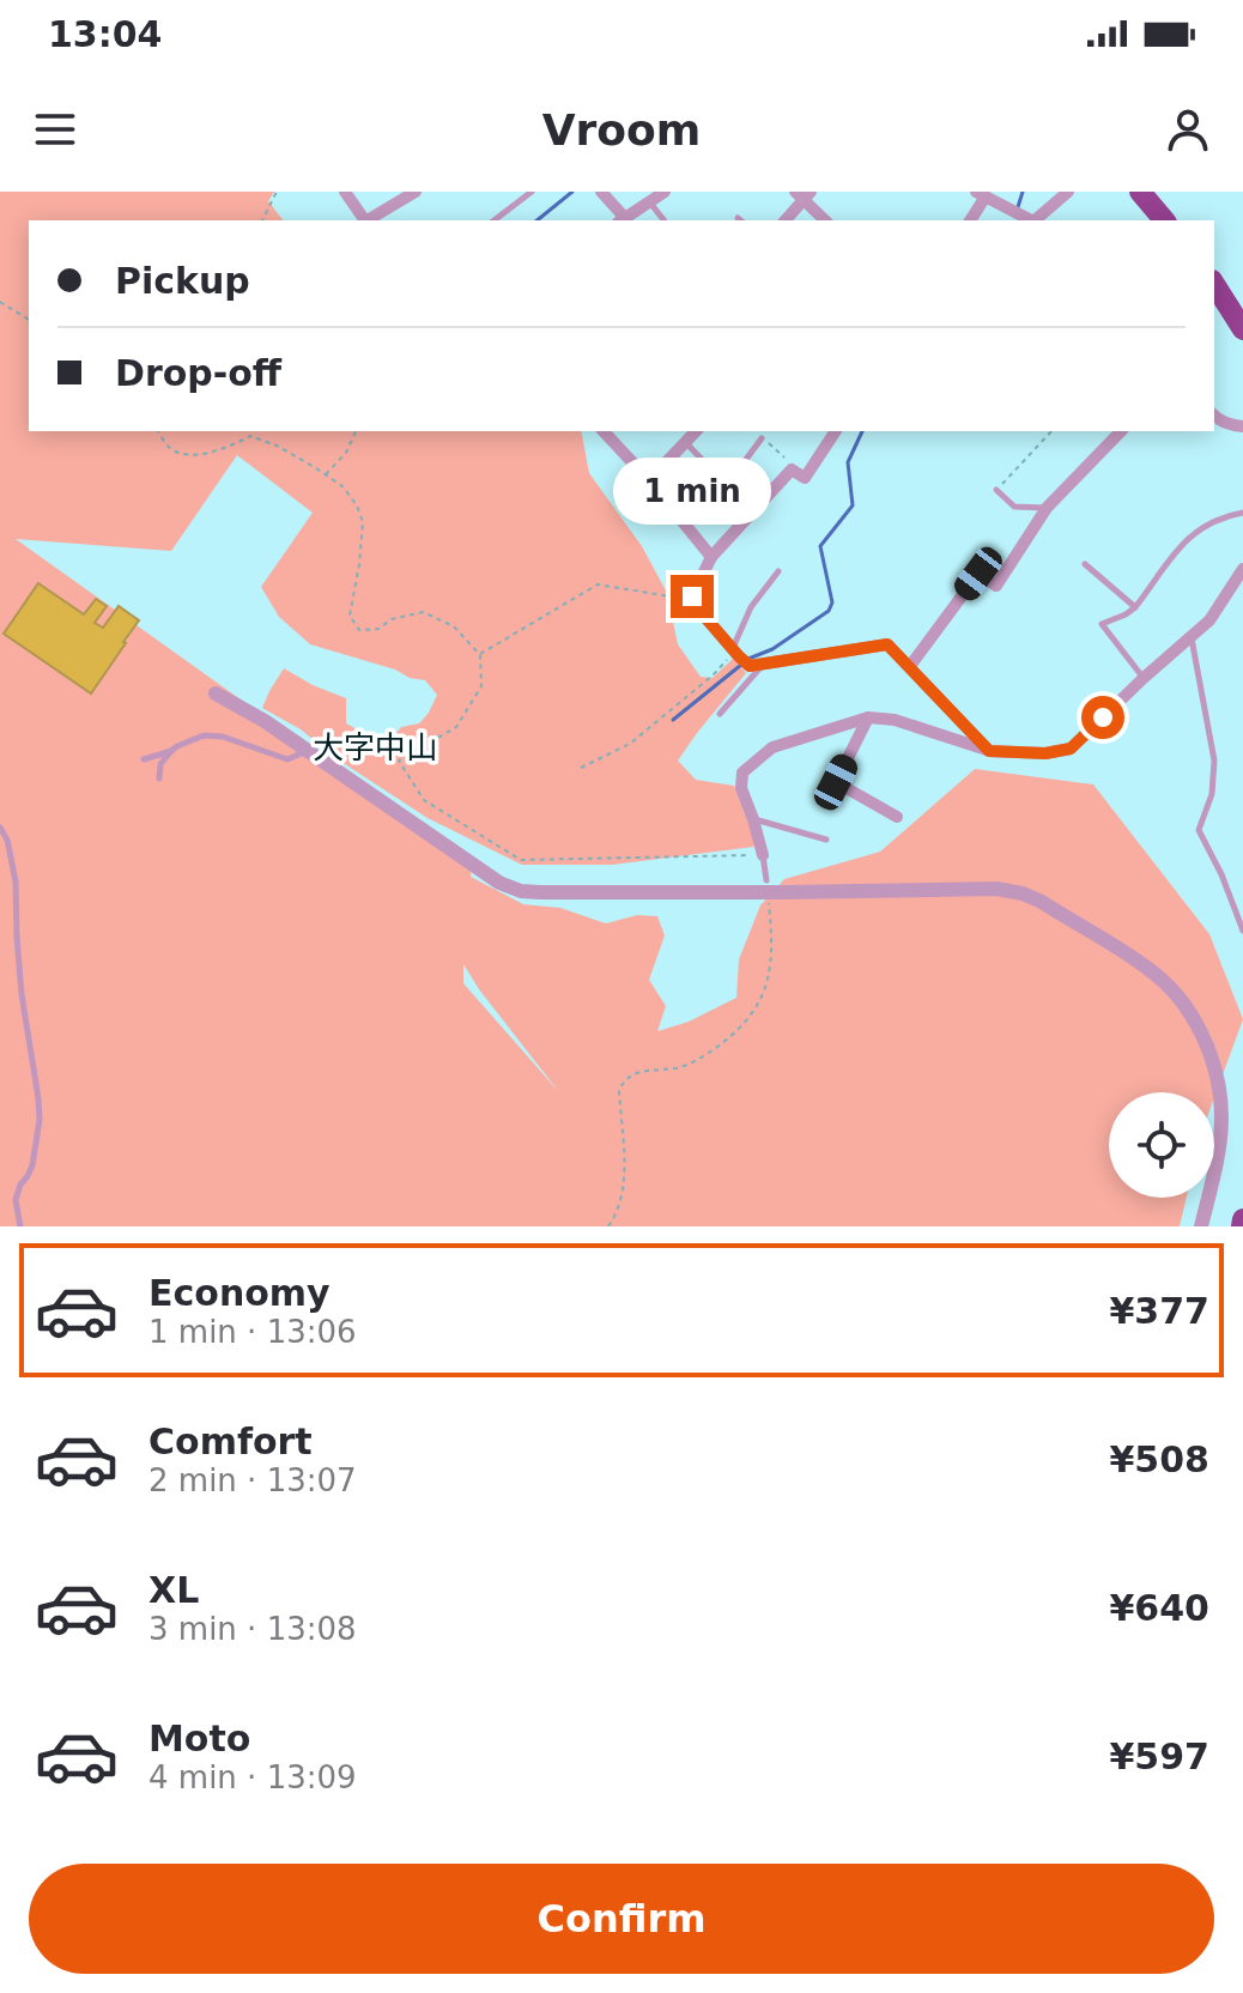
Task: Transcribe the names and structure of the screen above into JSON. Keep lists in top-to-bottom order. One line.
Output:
{"districts":["大字中山"],"page":{"status":"13:04","header":"Vroom","banner":["Pickup","Drop-off"],"bubble":"1 min","list":[{"name":"Economy","note":"1 min · 13:06","value":"¥377"},{"name":"Comfort","note":"2 min · 13:07","value":"¥508"},{"name":"XL","note":"3 min · 13:08","value":"¥640"},{"name":"Moto","note":"4 min · 13:09","value":"¥597"}],"buttons":"Confirm"}}
